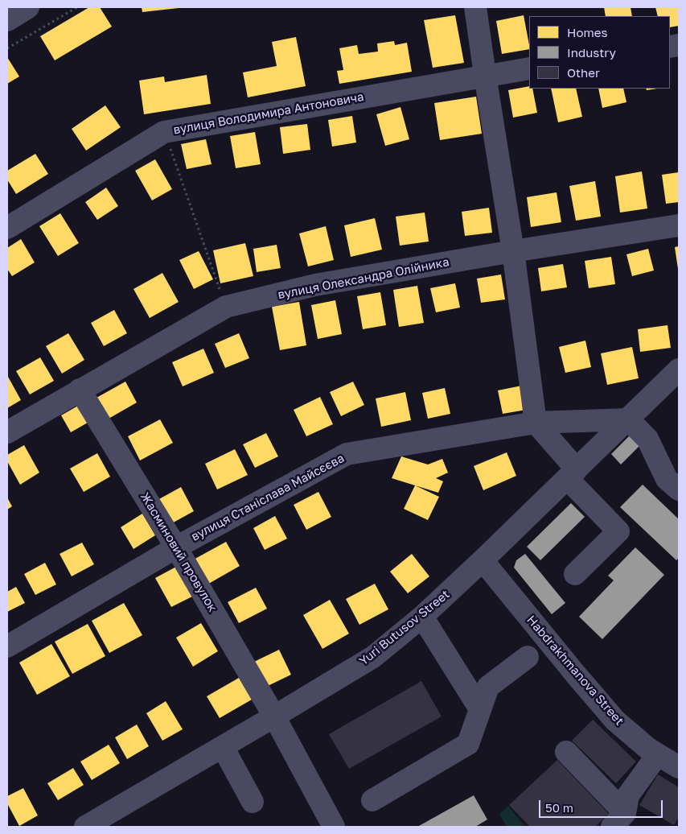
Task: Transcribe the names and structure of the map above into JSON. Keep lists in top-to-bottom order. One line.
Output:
{"streets":{"street":["вулиця Володимира Антоновича","вулиця Олександра Олійника","вулиця Станіслава Майсєєва","Жасминовий провулок","Yuri Butusov Street","Habdrakhmanova Street"]},"crossings":[["вулиця Олександра Олійника","Жасминовий провулок"],["вулиця Станіслава Майсєєва","Жасминовий провулок"],["вулиця Станіслава Майсєєва","Yuri Butusov Street"],["Жасминовий провулок","Yuri Butusov Street"],["Yuri Butusov Street","Habdrakhmanova Street"]],"legend":["Homes","Industry","Other"],"scale_bar":"50 m"}
